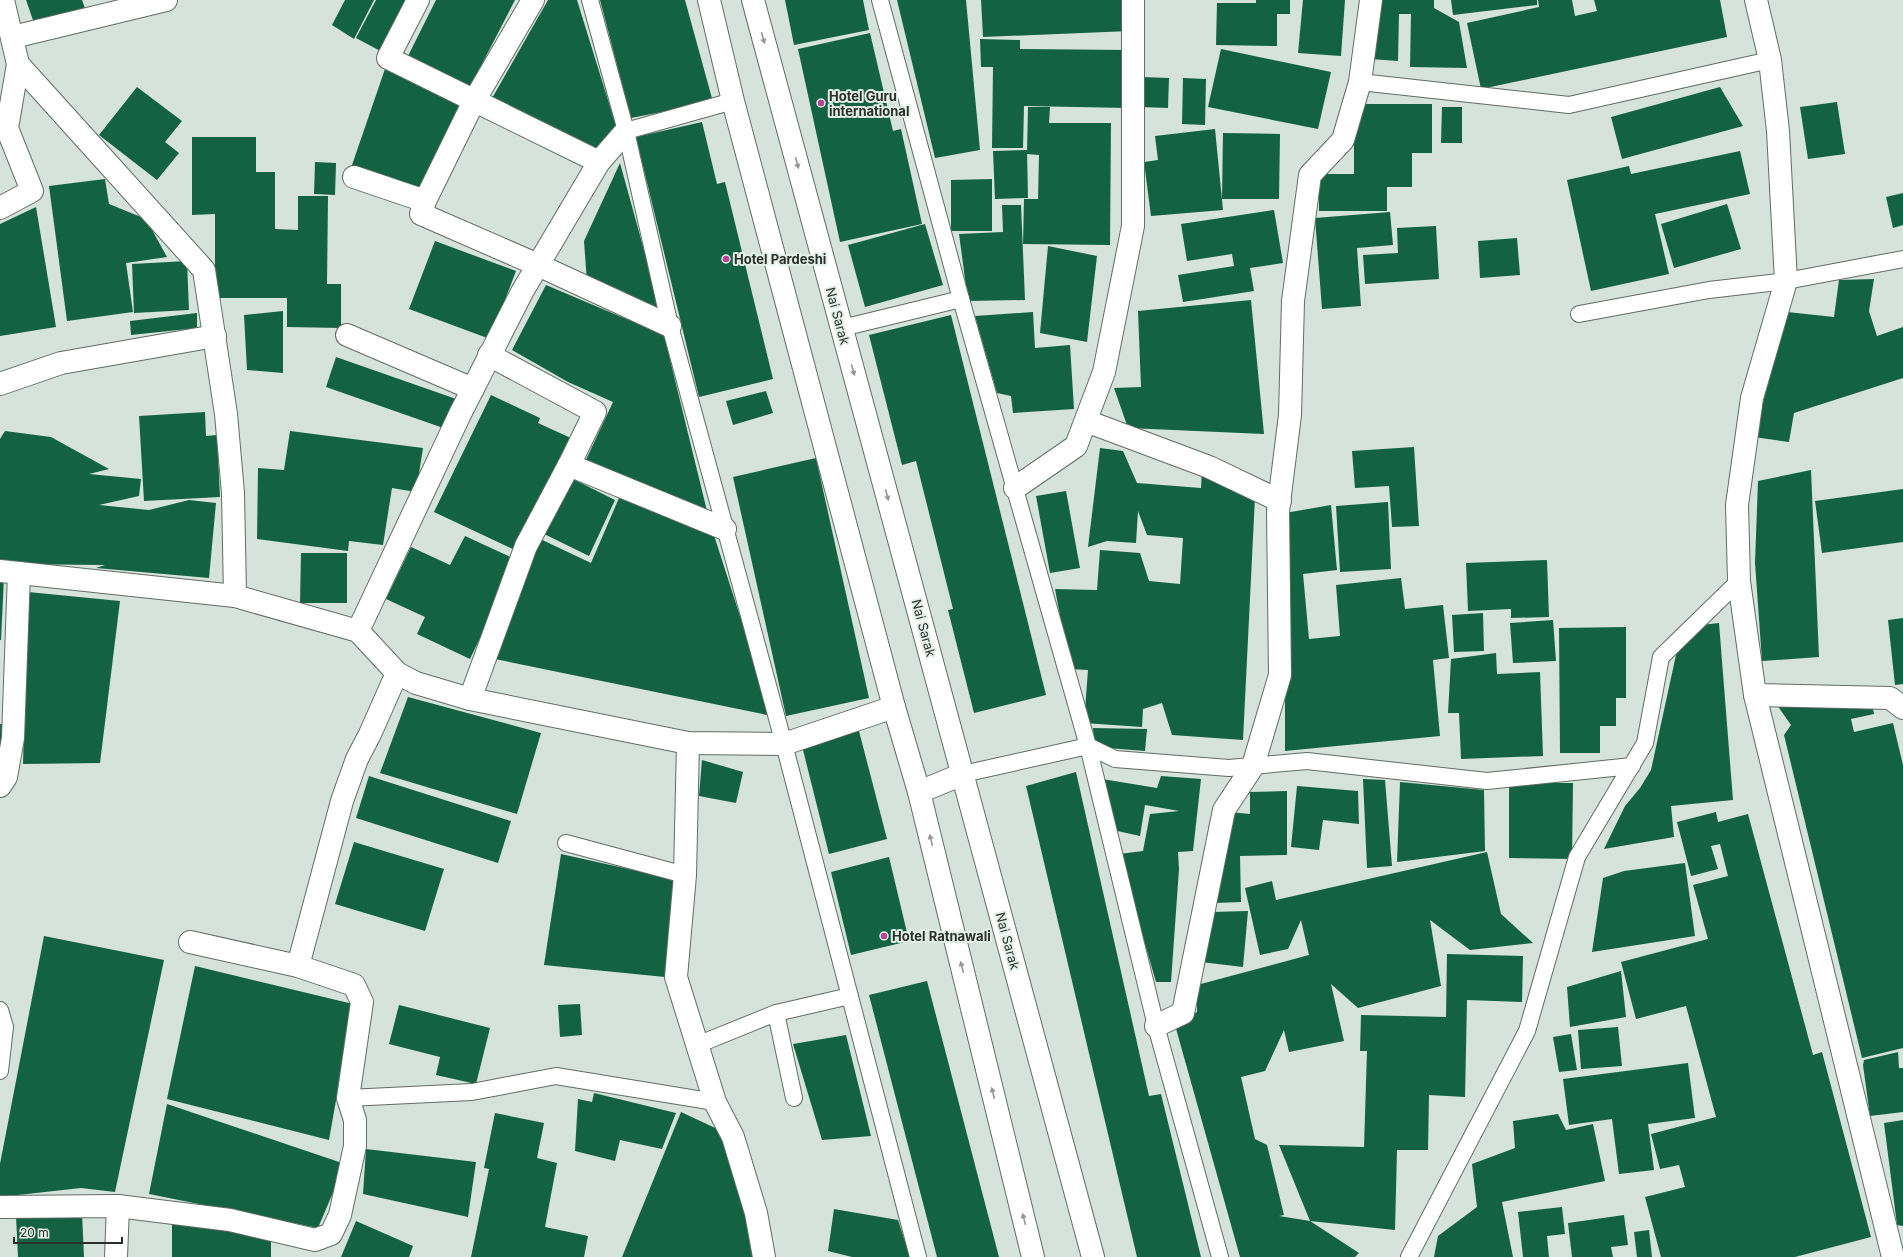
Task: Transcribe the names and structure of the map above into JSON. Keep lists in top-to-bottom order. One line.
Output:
{"streets":{"street":["Nai Sarak"]},"places":["Hotel Guru international","Hotel Pardeshi","Hotel Ratnawali"],"scale_bar":"20 m"}
